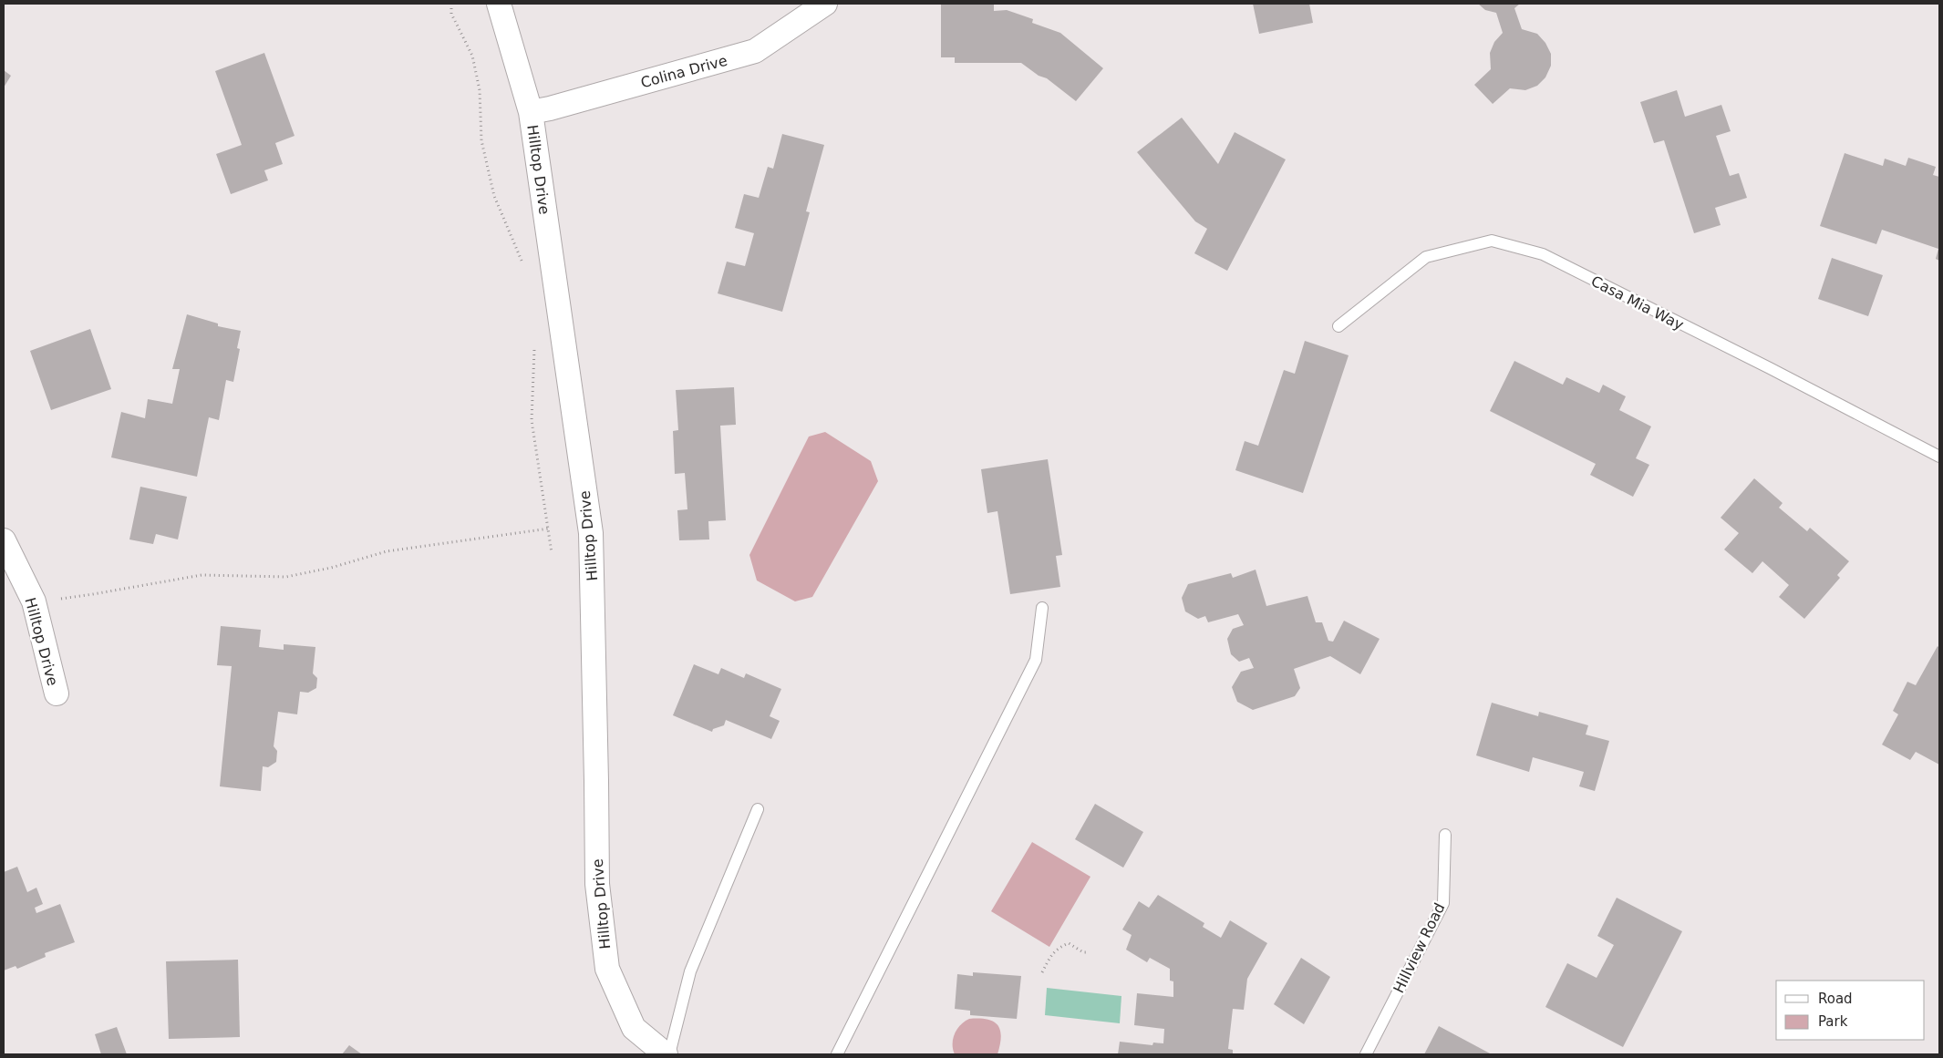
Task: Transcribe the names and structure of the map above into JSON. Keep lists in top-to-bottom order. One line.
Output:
{"streets":{"street":["Colina Drive","Hilltop Drive"],"lane":["Casa Mia Way","Hillview Road"]},"crossings":[["Colina Drive","Hilltop Drive"]],"legend":["Road","Park"]}
